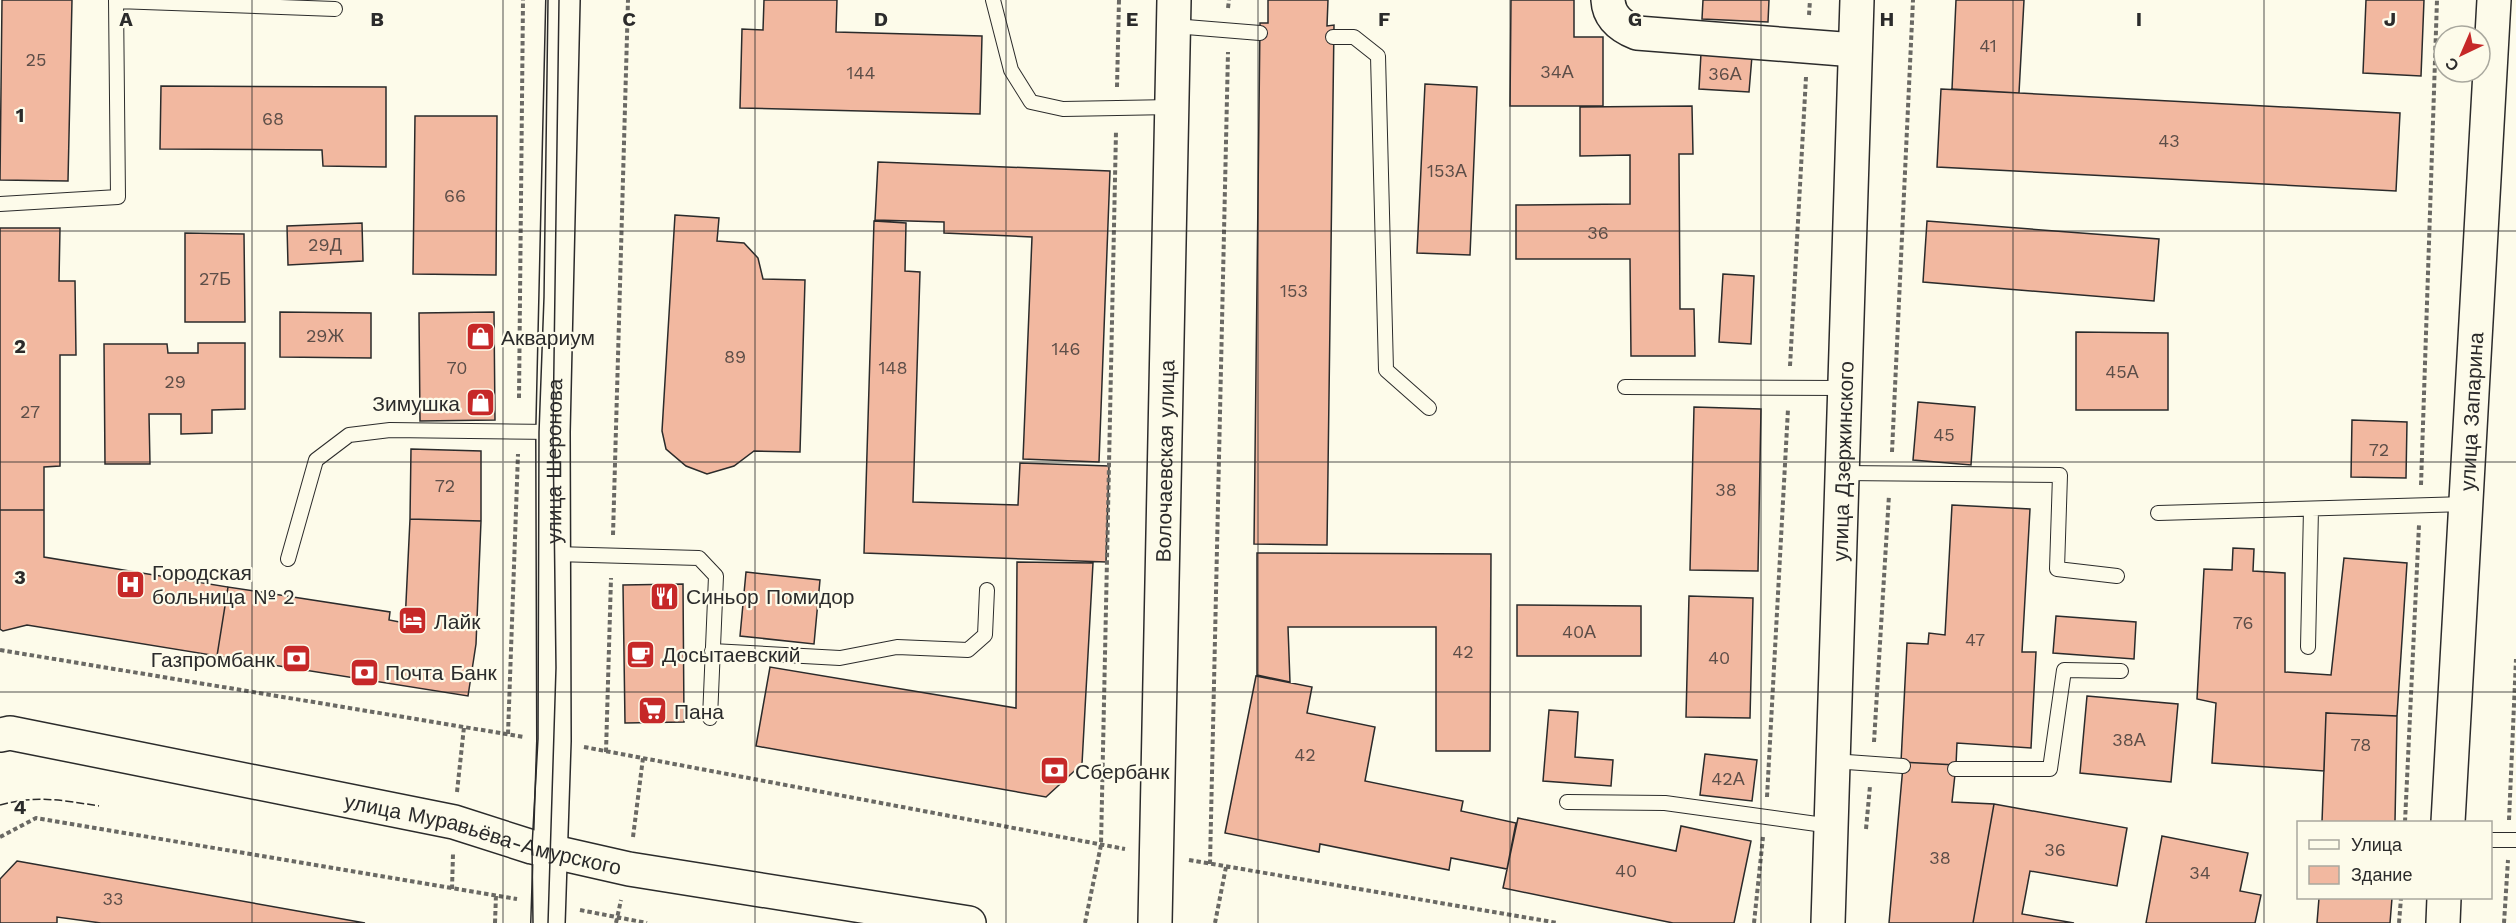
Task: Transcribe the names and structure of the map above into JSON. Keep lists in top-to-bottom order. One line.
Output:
{"streets":{"main road":["улица Запарина","улица Дзержинского","улица Шеронова","Волочаевская улица","улица Муравьёва-Амурского"]},"crossings":[["улица Шеронова","улица Муравьёва-Амурского"]],"places":{"shop":["Аквариум","Зимушка"],"hospital":["Городская больница № 2"],"restaurant":["Синьор Помидор"],"hotel":["Лайк"],"cafe":["Досытаевский"],"bank":["Газпромбанк","Почта Банк","Сбербанк"],"supermarket":["Пана"]},"house_numbers":["41","25","34А","144","36А","68","43","153А","66","36","29Д","27Б","153","29Ж","146","89","70","148","45А","29","27","45","72","72","38","76","40А","47","42","40","38А","78","42","42А","36","38","40","34","33"],"legend":["Улица","Здание"],"north":"bottom left","grid":{"columns":["A","B","C","D","E","F","G","H","I","J"],"rows":["1","2","3","4"]}}
